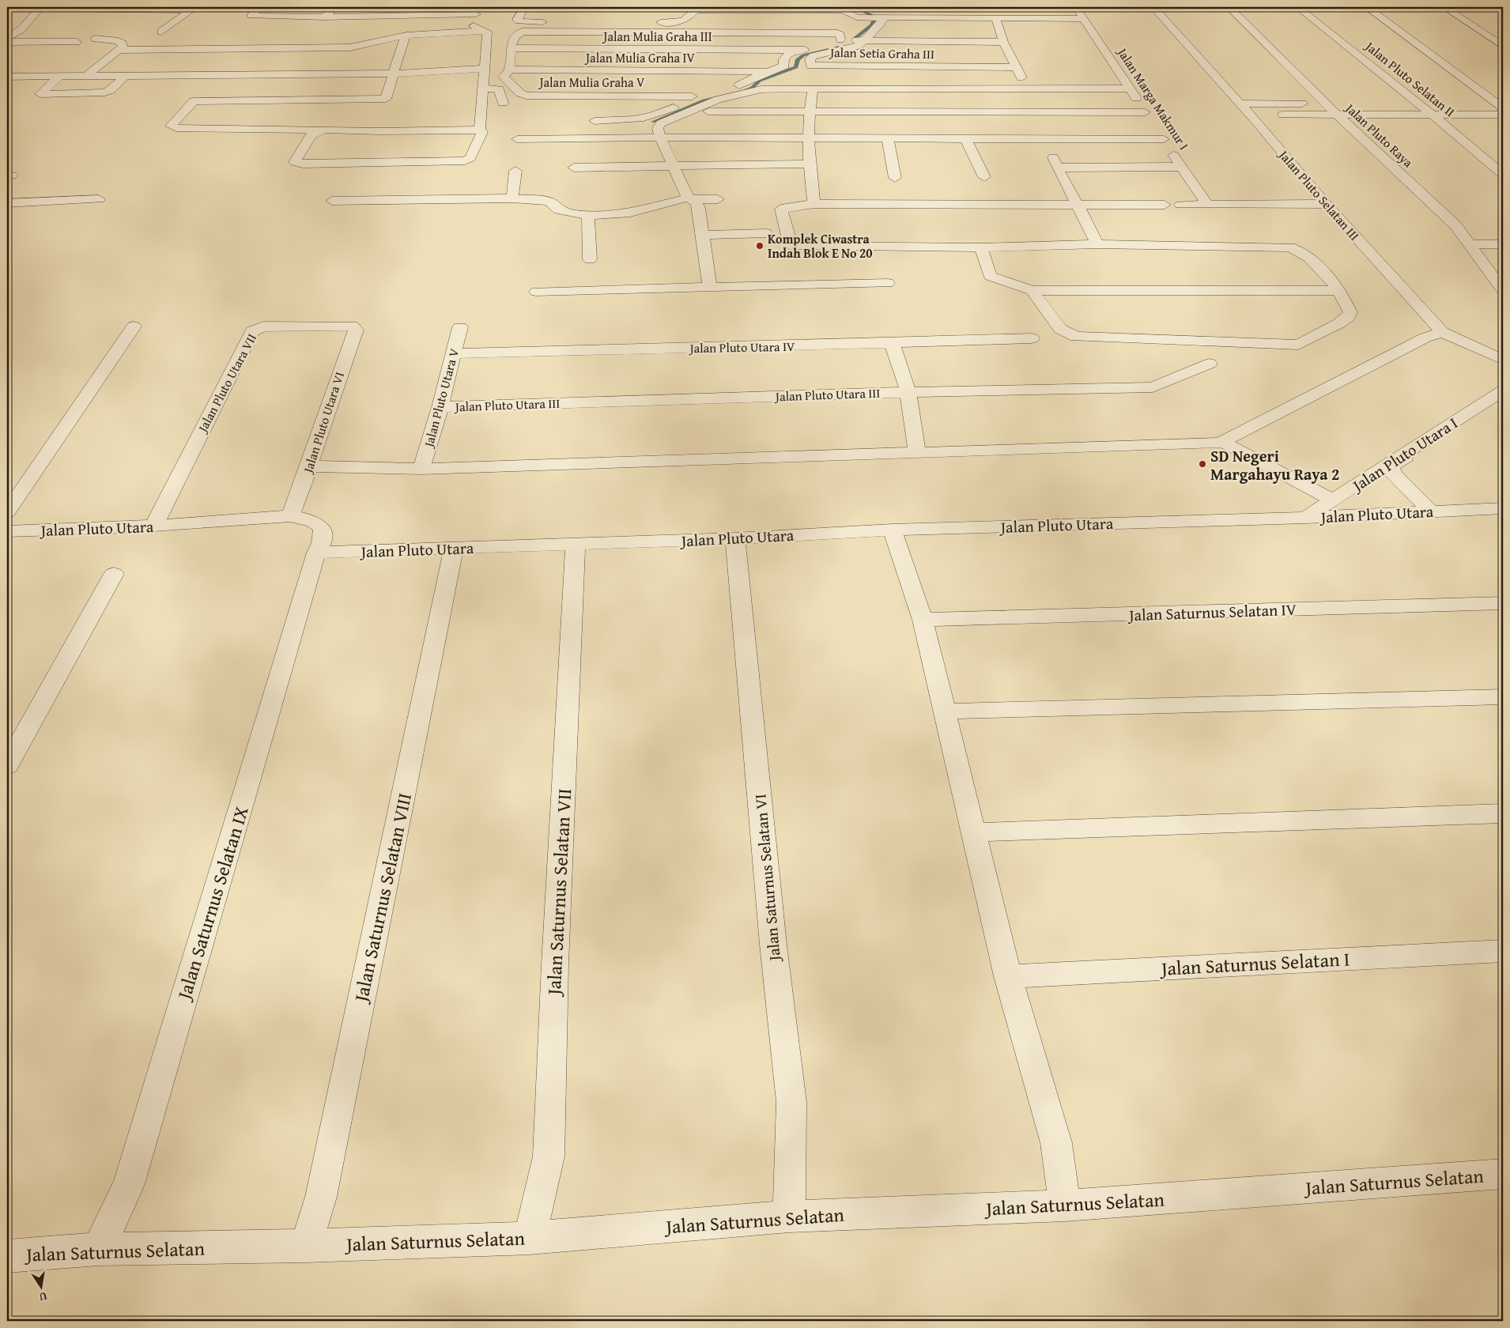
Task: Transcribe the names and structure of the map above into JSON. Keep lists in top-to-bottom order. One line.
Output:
{"streets":{"street":["Jalan Mulia Graha III","Jalan Setia Graha III","Jalan Mulia Graha IV","Jalan Pluto Selatan II","Jalan Mulia Graha V","Jalan Marga Makmur I","Jalan Pluto Raya","Jalan Pluto Selatan III","Jalan Pluto Utara IV","Jalan Pluto Utara VII","Jalan Pluto Utara III","Jalan Pluto Utara V","Jalan Pluto Utara VI","Jalan Pluto Utara I","Jalan Pluto Utara","Jalan Saturnus Selatan IV","Jalan Saturnus Selatan VI","Jalan Saturnus Selatan VII","Jalan Saturnus Selatan VIII","Jalan Saturnus Selatan IX","Jalan Saturnus Selatan I","Jalan Saturnus Selatan"]},"crossings":[["Jalan Mulia Graha IV","Jalan Mulia Graha V"],["Jalan Pluto Utara IV","Jalan Pluto Utara V"],["Jalan Pluto Utara VII","Jalan Pluto Utara VI"],["Jalan Pluto Utara VII","Jalan Pluto Utara"],["Jalan Pluto Utara III","Jalan Pluto Utara V"],["Jalan Pluto Utara VI","Jalan Pluto Utara"],["Jalan Pluto Utara I","Jalan Pluto Utara"],["Jalan Pluto Utara","Jalan Saturnus Selatan VI"],["Jalan Pluto Utara","Jalan Saturnus Selatan VII"],["Jalan Pluto Utara","Jalan Saturnus Selatan VIII"],["Jalan Pluto Utara","Jalan Saturnus Selatan IX"],["Jalan Saturnus Selatan VI","Jalan Saturnus Selatan"],["Jalan Saturnus Selatan VII","Jalan Saturnus Selatan"],["Jalan Saturnus Selatan VIII","Jalan Saturnus Selatan"],["Jalan Saturnus Selatan IX","Jalan Saturnus Selatan"]],"places":["Komplek Ciwastra Indah Blok E No 20","SD Negeri Margahayu Raya 2"],"north":"bottom"}
